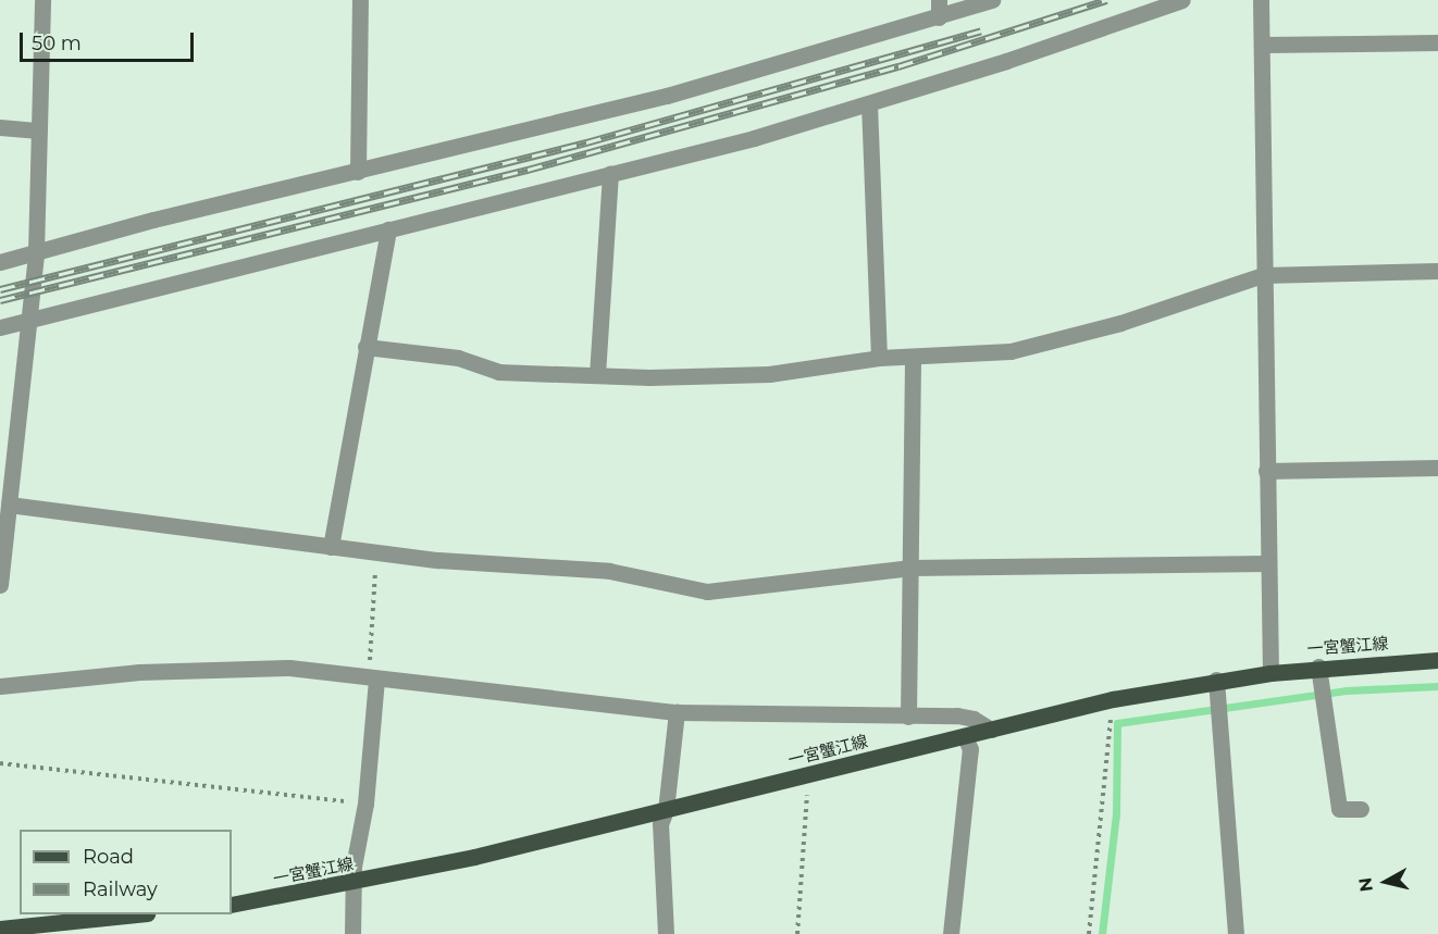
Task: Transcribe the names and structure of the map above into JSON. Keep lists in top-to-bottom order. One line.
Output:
{"streets":{"main road":["一宮蟹江線"]},"legend":["Road","Railway"],"scale_bar":"50 m","north":"left"}
